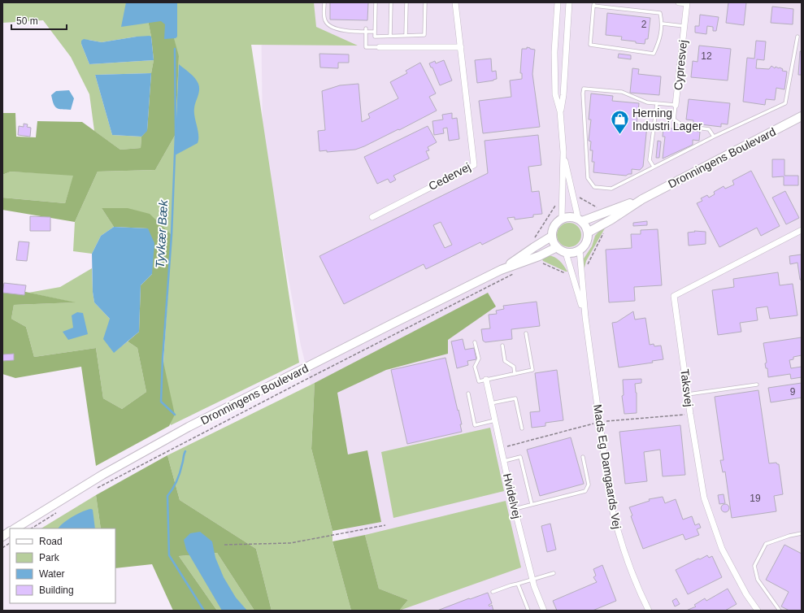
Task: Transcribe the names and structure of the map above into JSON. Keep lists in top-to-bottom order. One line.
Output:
{"streets":{"main road":["Dronningens Boulevard"],"street":["Cypresvej","Cedervej","Taksvej","Mads Eg Damgaards Vej","Hvidelvej"]},"crossings":[["Dronningens Boulevard","Mads Eg Damgaards Vej"]],"water":["Tyvkær Bæk"],"places":{"shop":["Herning Industri Lager"]},"house_numbers":["2","12","9","19"],"legend":["Road","Park","Water","Building"],"scale_bar":"50 m"}
